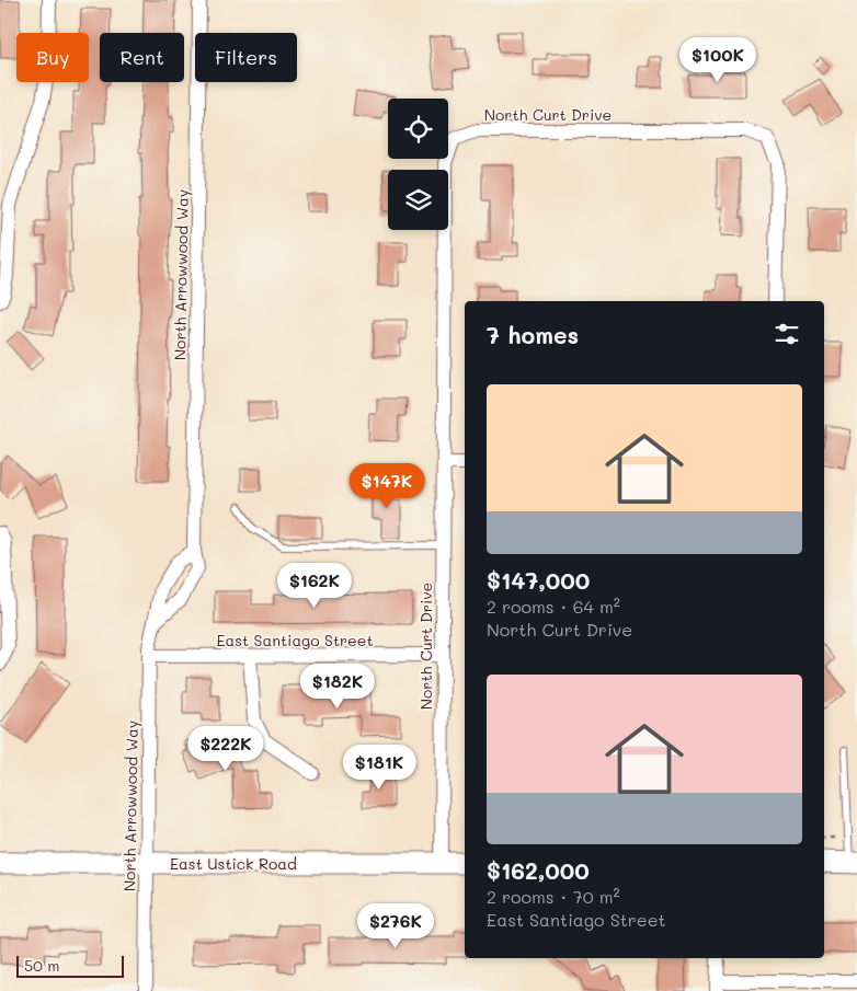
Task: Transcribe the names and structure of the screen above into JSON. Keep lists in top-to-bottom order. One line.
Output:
{"streets":{"main road":["East Ustick Road"],"street":["North Curt Drive","North Arrowwood Way","East Santiago Street"]},"crossings":[["North Curt Drive","East Santiago Street"],["North Curt Drive","East Ustick Road"],["North Arrowwood Way","East Santiago Street"],["North Arrowwood Way","East Ustick Road"]],"scale_bar":"50 m","page":{"chip":["Buy","Rent","Filters"],"price":["$100K","$147K","$162K","$182K","$222K","$181K","$276K"],"heading":"7 homes","list":[{"name":"$147,000","note":"2 rooms · 64 m² · North Curt Drive"},{"name":"$162,000","note":"2 rooms · 70 m² · East Santiago Street"}],"scale":"50 m"}}
